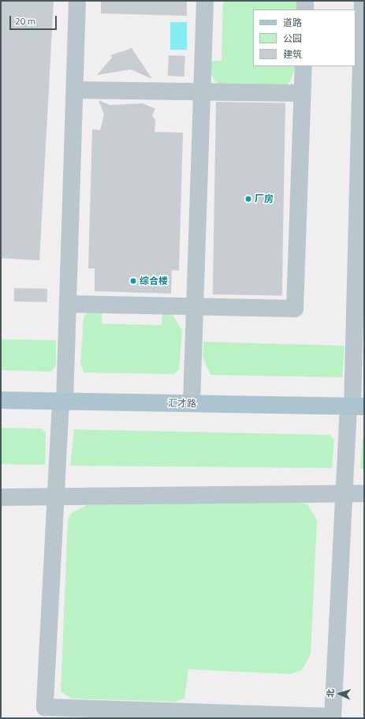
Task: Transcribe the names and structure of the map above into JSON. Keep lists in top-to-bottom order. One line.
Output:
{"streets":{"main road":["汇才路"]},"places":["厂房","综合楼"],"legend":["道路","公园","建筑"],"scale_bar":"20 m","north":"left"}
